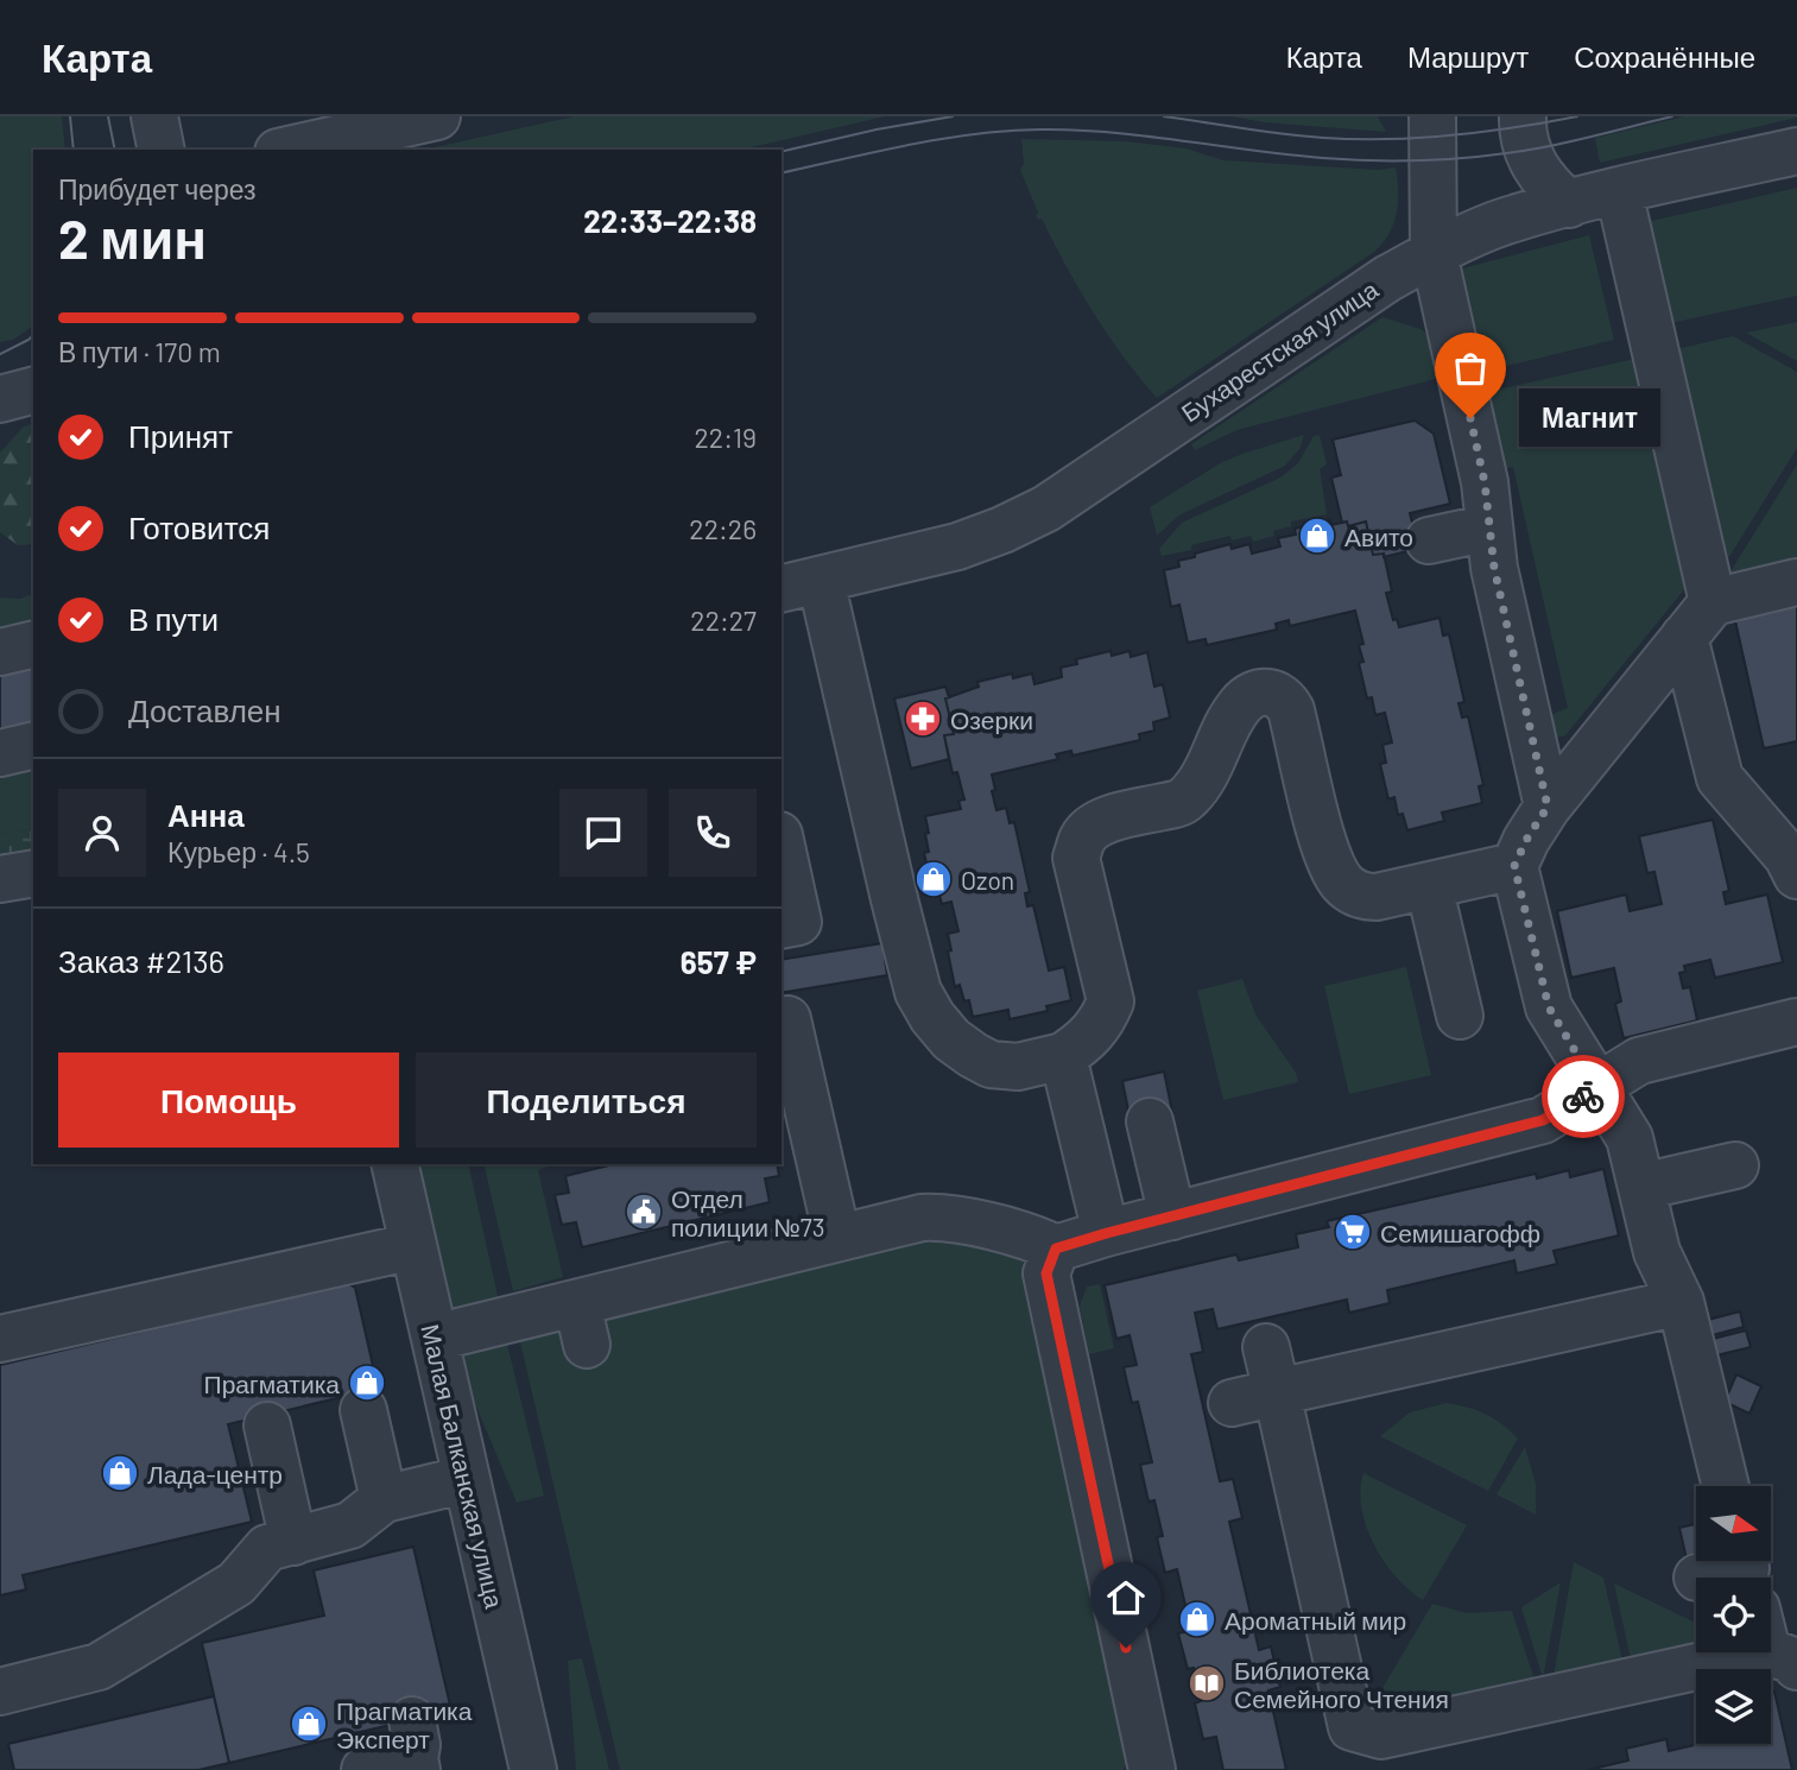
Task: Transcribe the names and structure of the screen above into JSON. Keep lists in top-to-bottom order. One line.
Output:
{"streets":{"street":["Бухарестская улица","Малая Балканская улица"]},"places":{"other":["Магнит"],"shop":["Авито","Ozon","Прагматика","Лада-центр","Ароматный мир","Прагматика Эксперт"],"pharmacy":["Озерки"],"public building":["Отдел полиции №73"],"supermarket":["Семишагофф"],"library":["Библиотека Семейного Чтения"]},"north":"right","page":{"header":"Карта","nav":["Карта","Маршрут","Сохранённые"],"heading":["2 мин","Прибудет через","22:33–22:38"],"panel":["Анна","Курьер · 4.5","Заказ #2136","657 ₽"],"bar":"В пути · 170 m","bubble":"Магнит","list":[["Принят","22:19"],["Готовится","22:26"],["В пути","22:27"],"Доставлен"],"buttons":["Помощь","Поделиться"]}}
